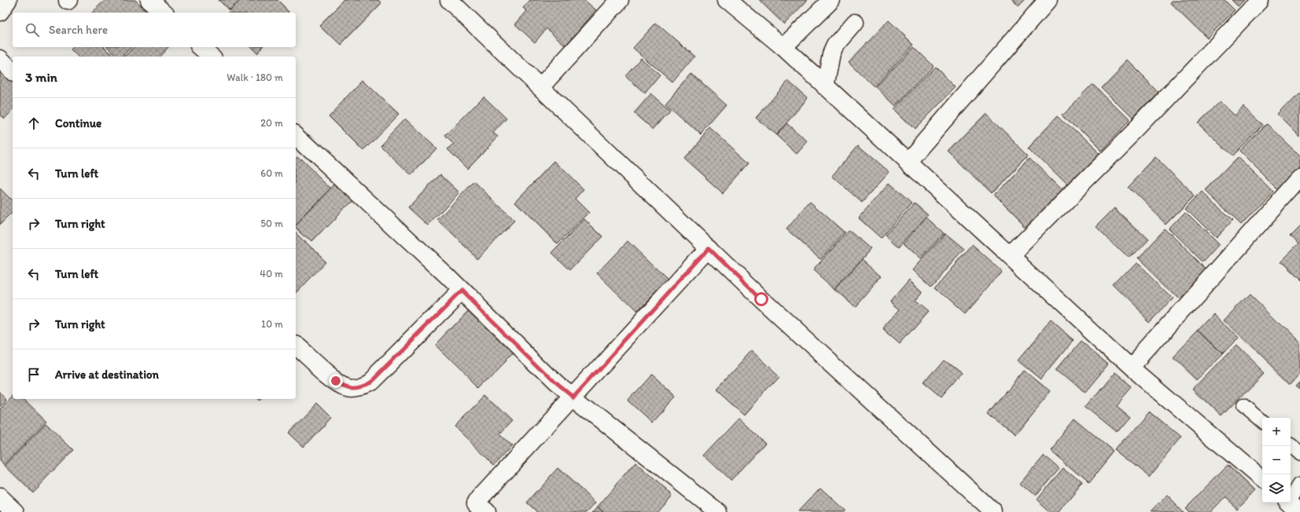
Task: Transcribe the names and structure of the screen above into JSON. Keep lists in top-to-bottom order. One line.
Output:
{"page":{"search":"Search here","heading":["3 min","Walk · 180 m"],"list":[["Continue","20 m"],["Turn left","60 m"],["Turn right","50 m"],["Turn left","40 m"],["Turn right","10 m"],"Arrive at destination"],"map_buttons":["+","−"]}}
